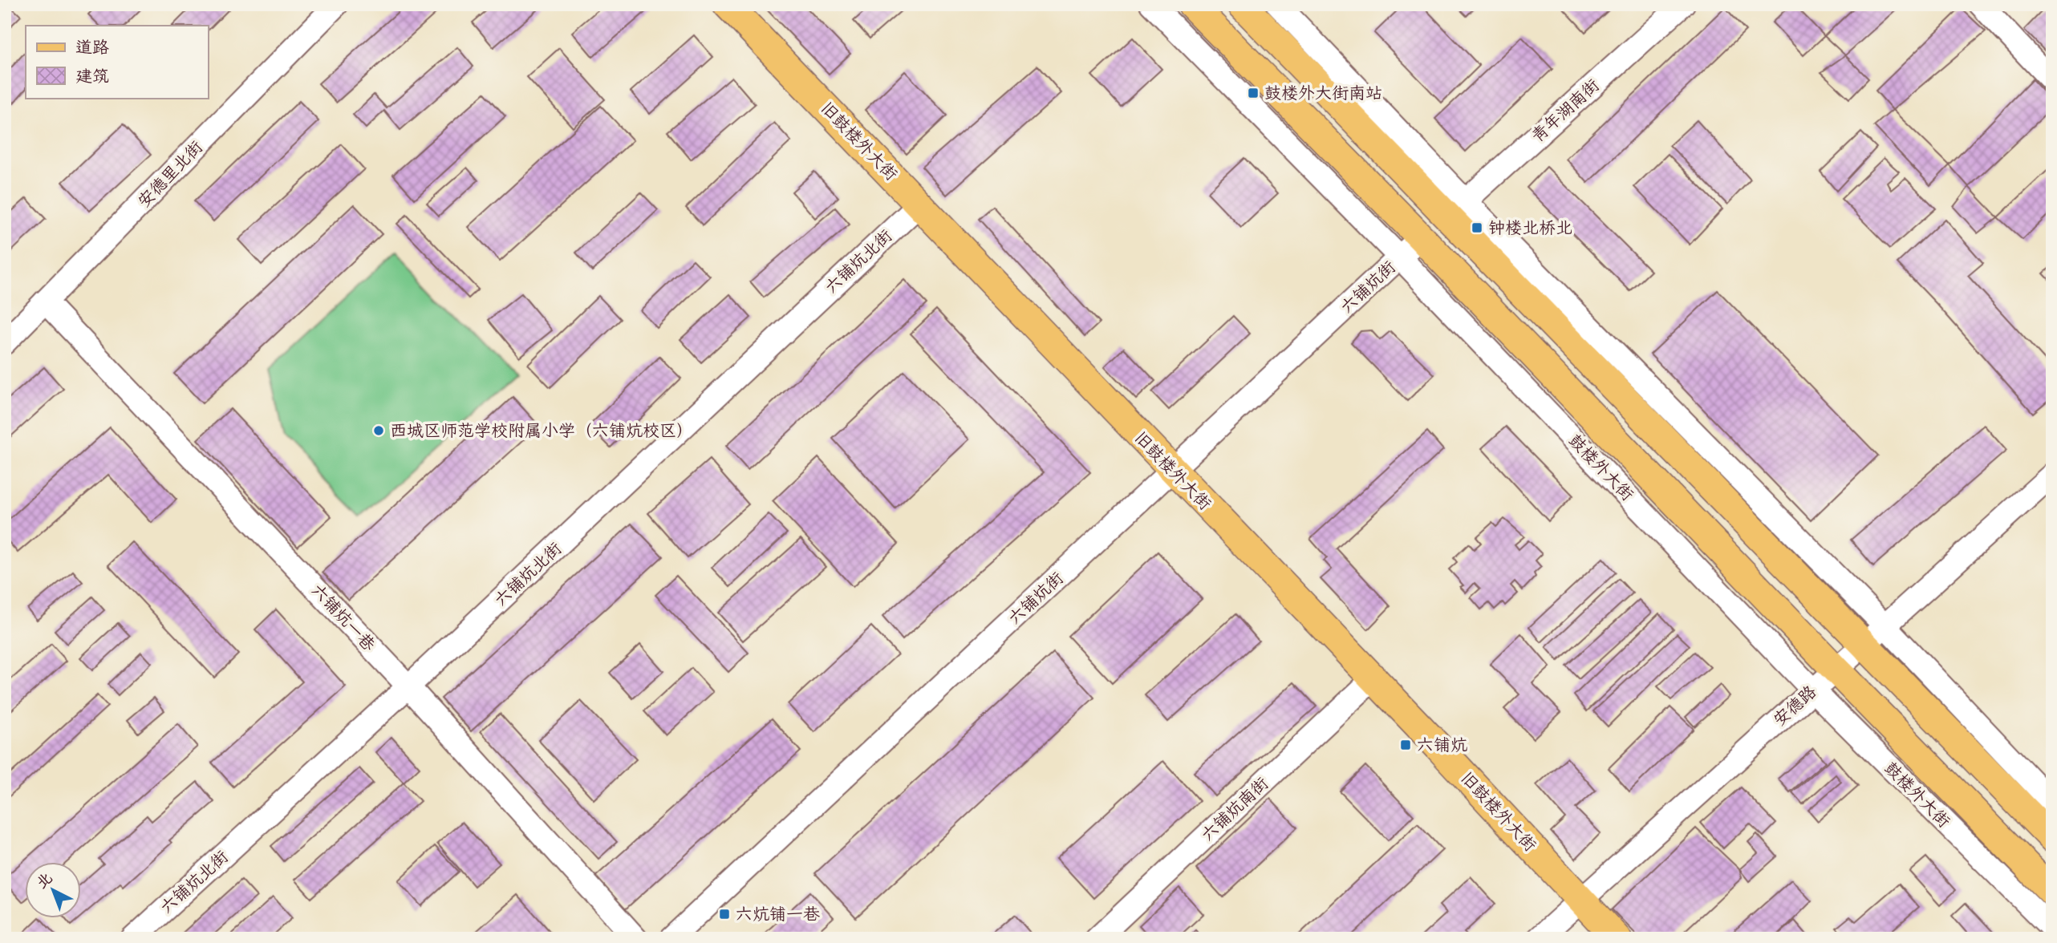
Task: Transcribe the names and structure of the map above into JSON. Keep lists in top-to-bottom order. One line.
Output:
{"streets":{"main road":["旧鼓楼外大街","鼓楼外大街"],"street":["青年湖南街","安德里北街","六铺炕北街","六铺炕街","六铺炕一巷","安德路","六铺炕南街"]},"crossings":[["旧鼓楼外大街","六铺炕北街"],["旧鼓楼外大街","六铺炕街"],["旧鼓楼外大街","安德路"],["旧鼓楼外大街","六铺炕南街"],["安德里北街","六铺炕一巷"],["六铺炕北街","六铺炕一巷"],["六铺炕街","鼓楼外大街"],["鼓楼外大街","安德路"]],"places":{"transit":["鼓楼外大街南站","钟楼北桥北","六铺炕","六炕铺一巷"],"other":["西城区师范学校附属小学（六铺炕校区）"]},"legend":["道路","建筑"],"north":"top left"}
